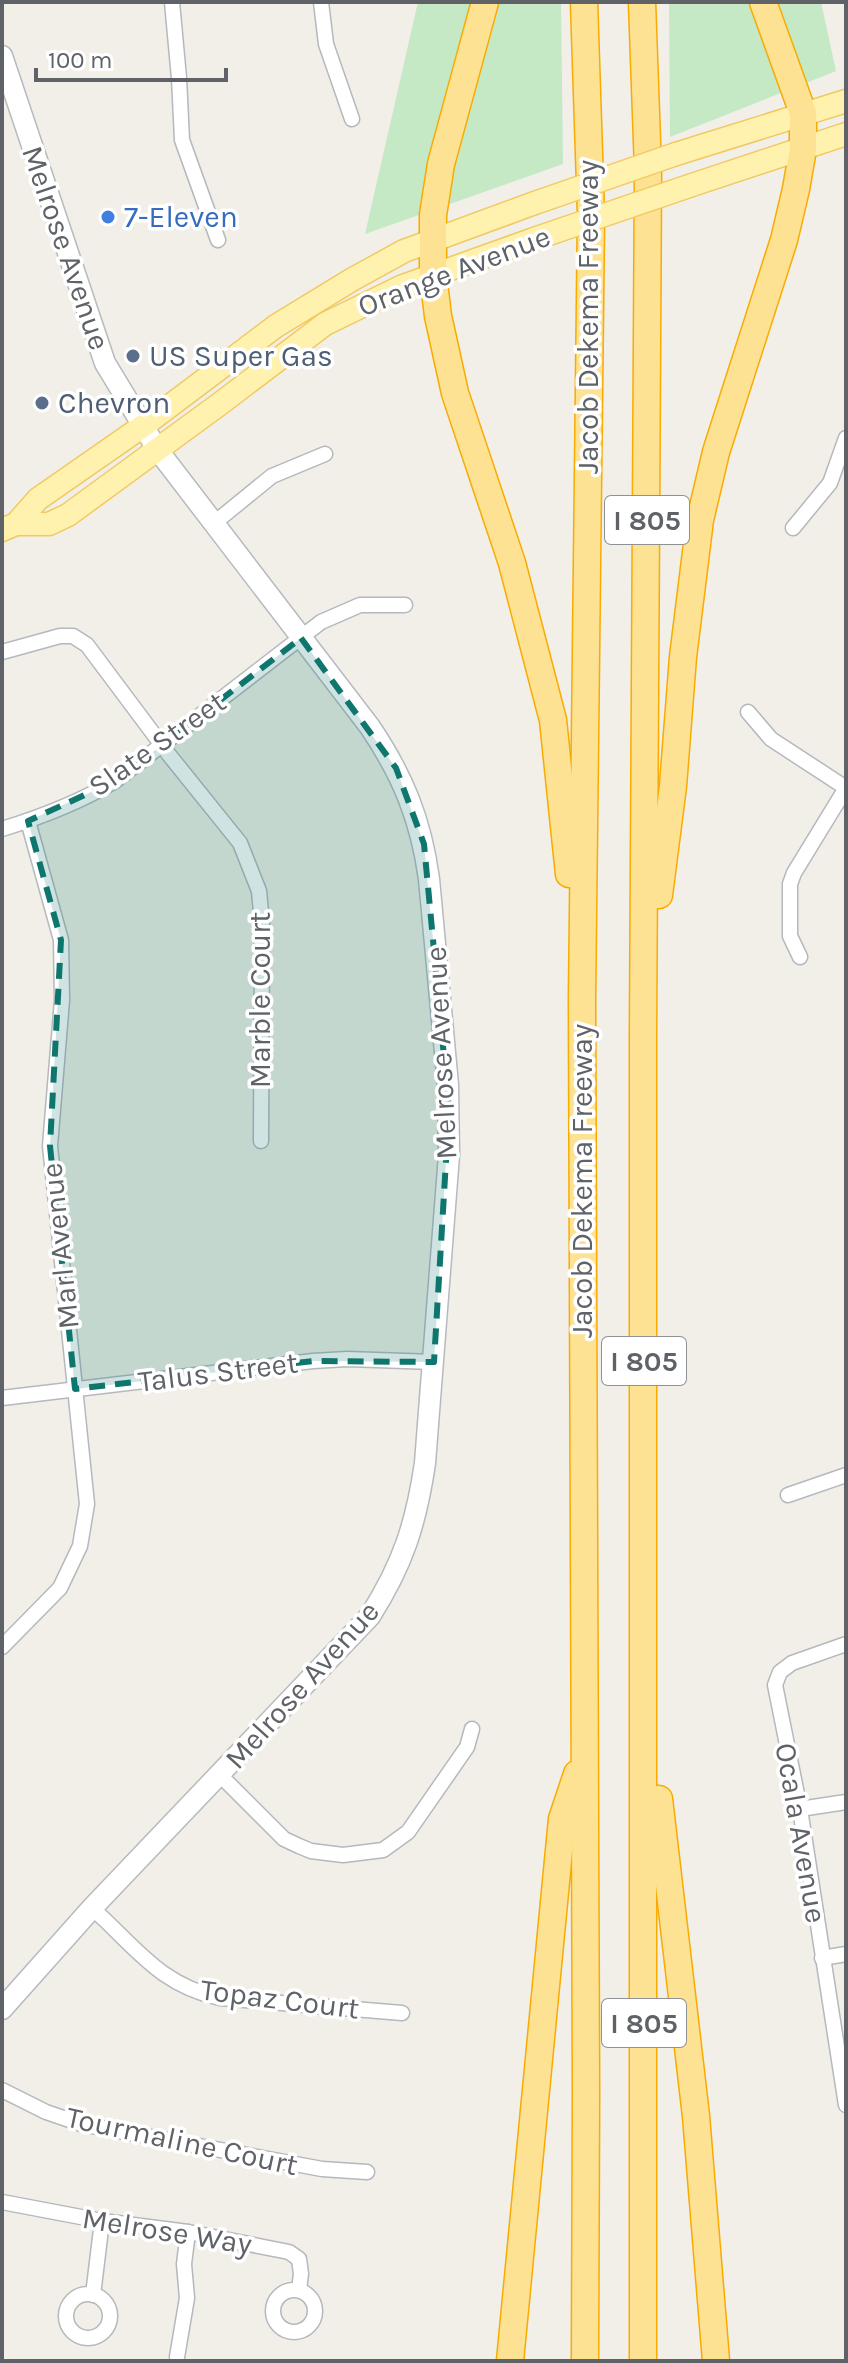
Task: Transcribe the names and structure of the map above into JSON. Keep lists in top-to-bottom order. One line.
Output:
{"streets":{"highway":["Jacob Dekema Freeway","I 805"],"main road":["Orange Avenue"],"street":["Melrose Avenue","Slate Street","Marble Court","Marl Avenue","Talus Street","Ocala Avenue","Topaz Court","Tourmaline Court","Melrose Way"]},"crossings":[["Melrose Avenue","Orange Avenue"],["Melrose Avenue","Slate Street"],["Melrose Avenue","Talus Street"],["Melrose Avenue","Topaz Court"],["Slate Street","Marble Court"],["Slate Street","Marl Avenue"],["Marl Avenue","Talus Street"]],"places":["7-Eleven","US Super Gas","Chevron"],"scale_bar":"100 m"}
